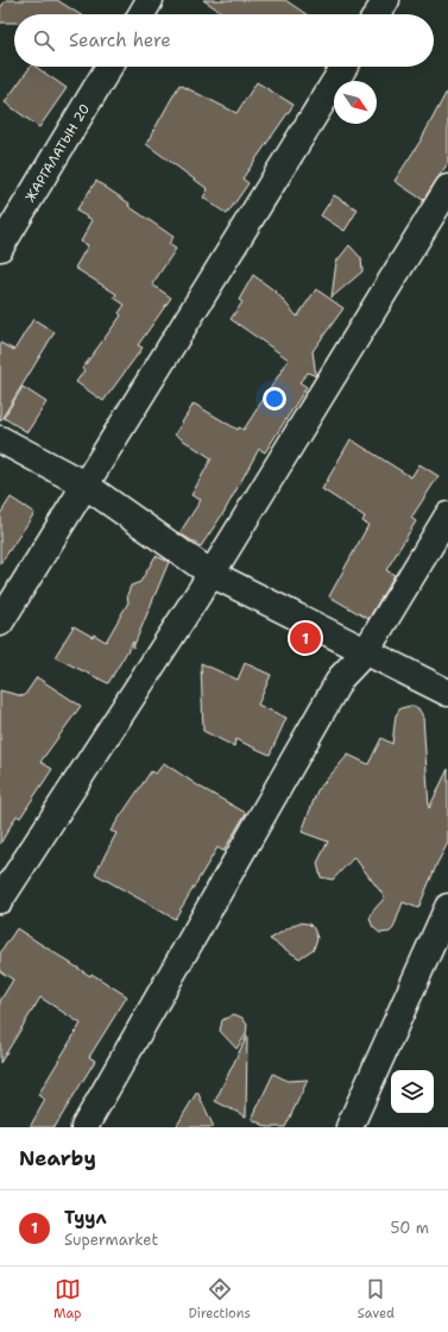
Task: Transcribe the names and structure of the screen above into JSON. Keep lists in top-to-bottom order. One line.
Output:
{"streets":{"street":["ЖАРГАЛАТЫН 20"]},"north":"bottom right","page":{"search":"Search here","pins":"1","heading":"Nearby","list":[{"mark":"1","name":"Туул","note":"Supermarket","value":"50 m"}],"nav":["Map","Directions","Saved"]}}
